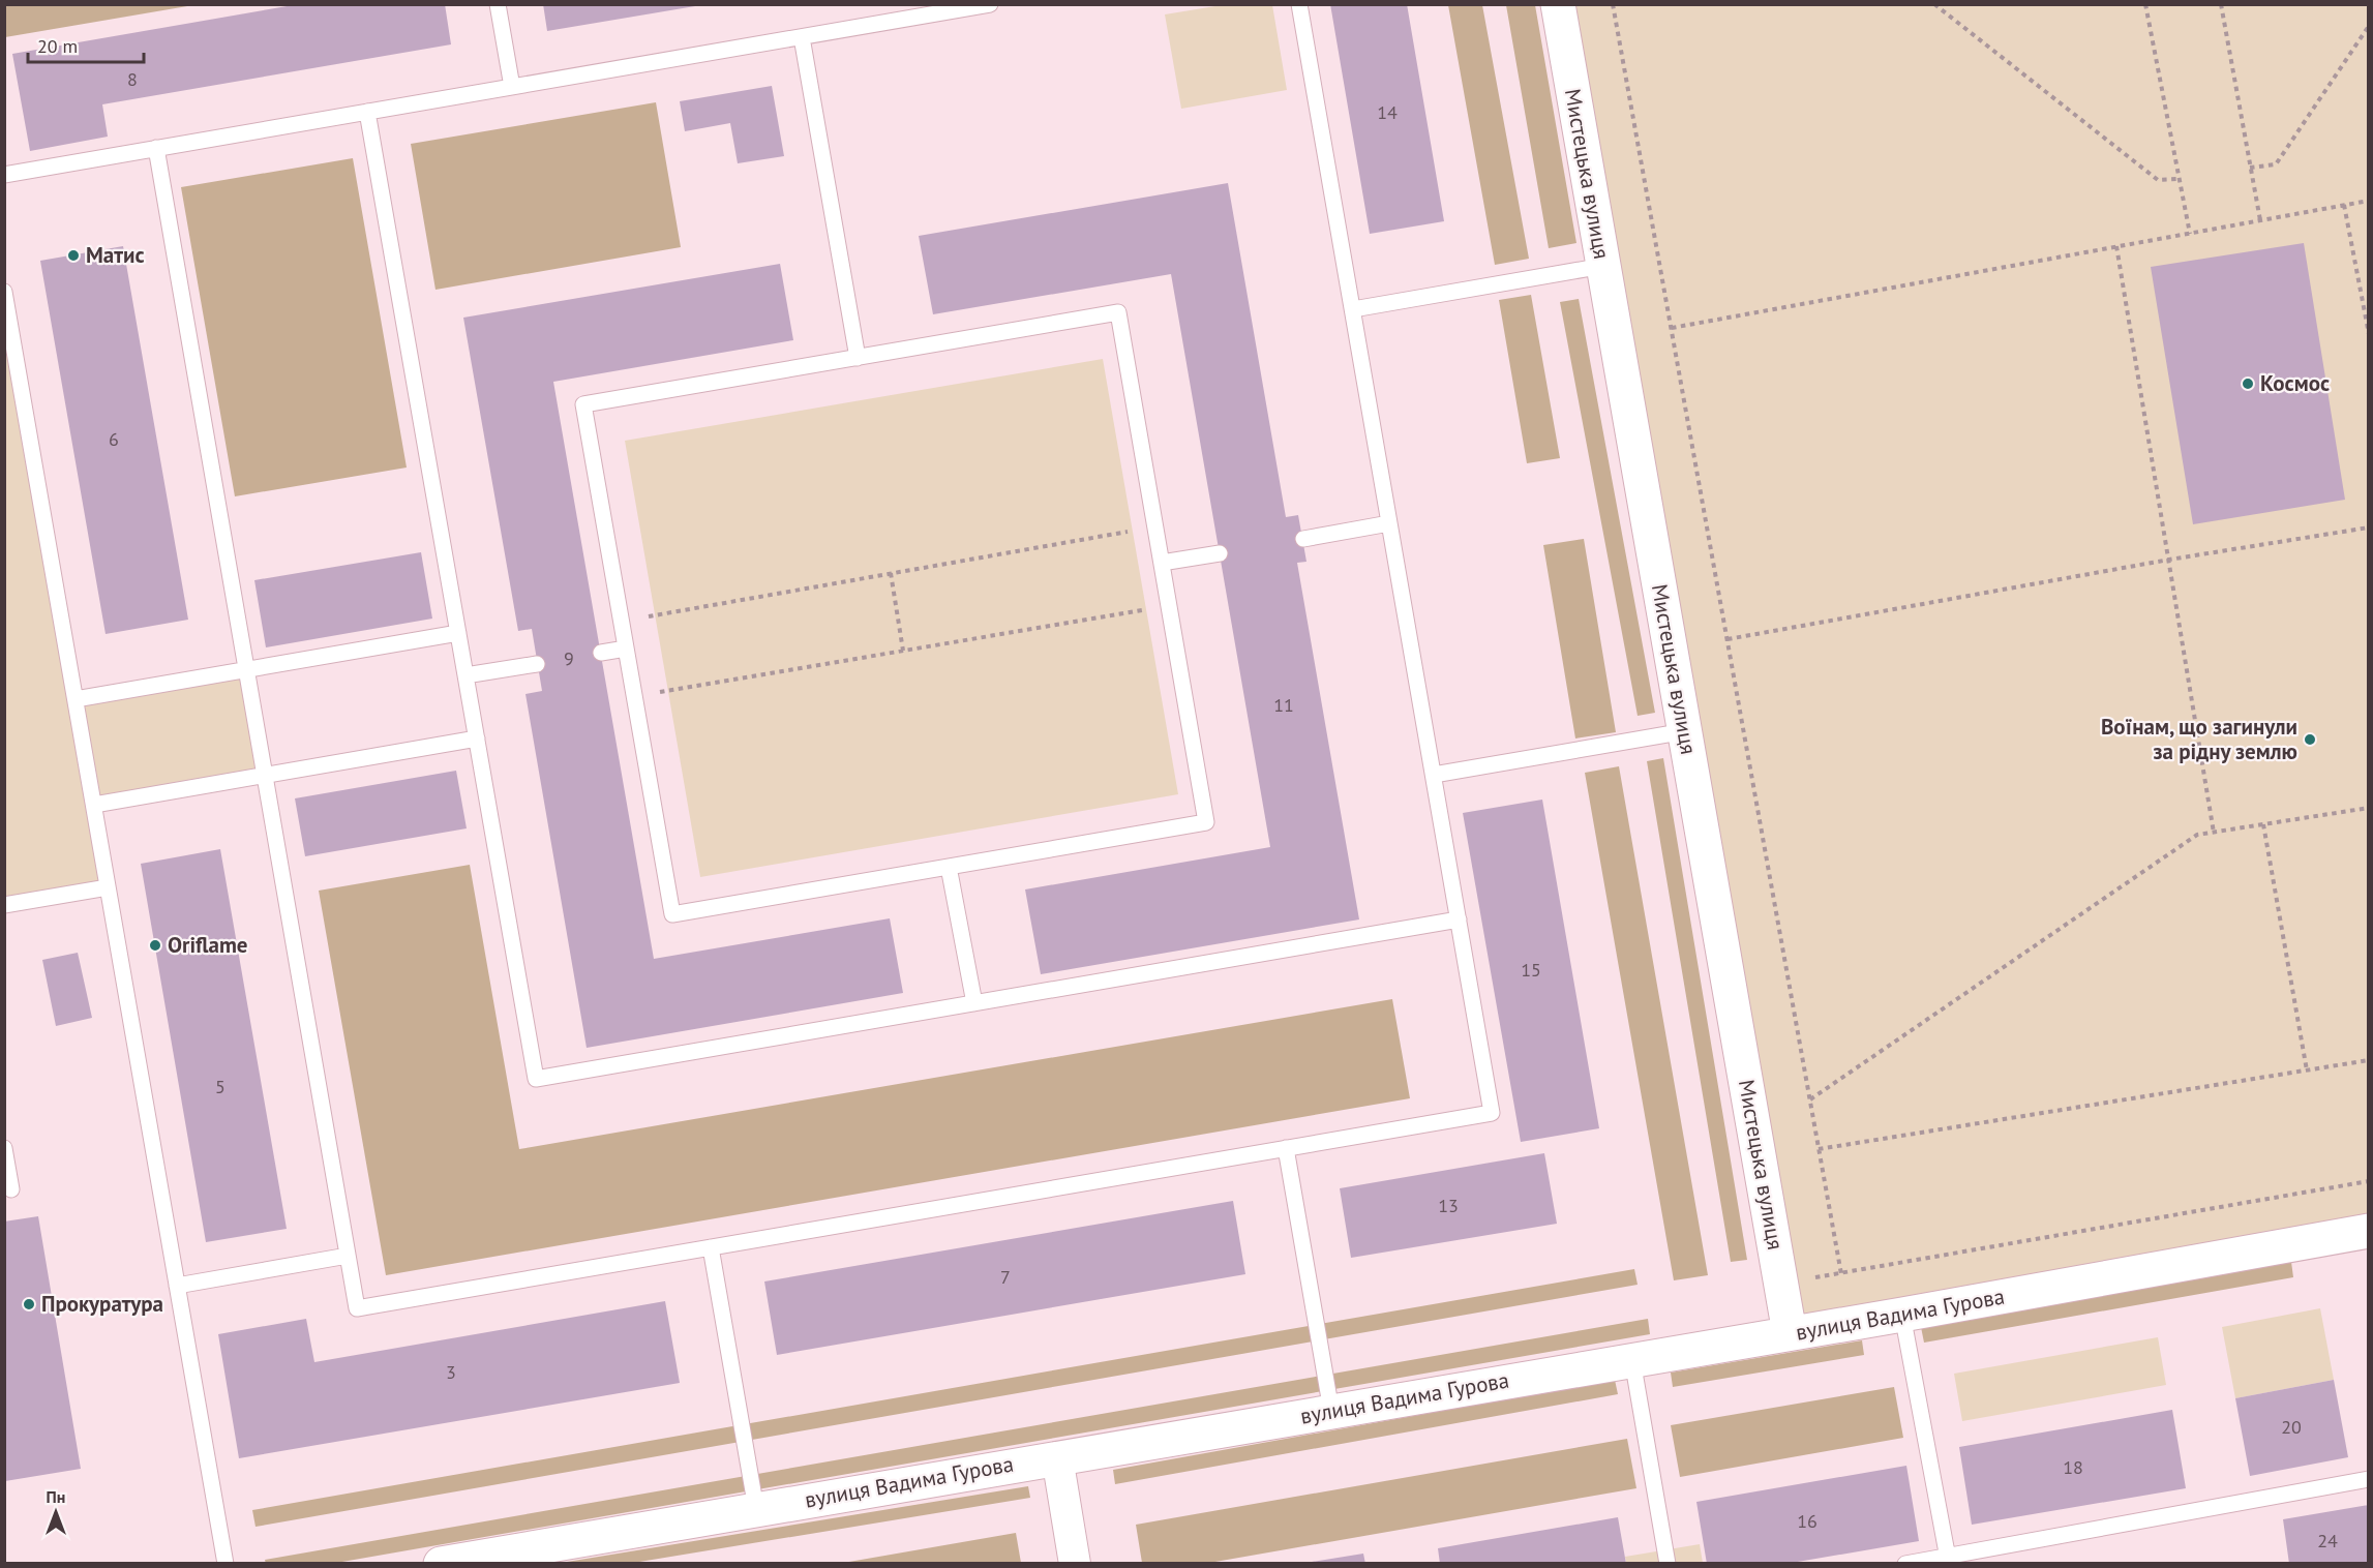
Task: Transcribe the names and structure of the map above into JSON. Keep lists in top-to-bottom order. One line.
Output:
{"streets":{"street":["Мистецька вулиця","вулиця Вадима Гурова"]},"crossings":[["Мистецька вулиця","вулиця Вадима Гурова"]],"places":["Матис","Космос","Воїнам, що загинули за рідну землю","Oriflame","Прокуратура"],"house_numbers":["8","14","6","9","11","15","5","13","7","3","20","18","16","24"],"scale_bar":"20 m","north":"top"}
